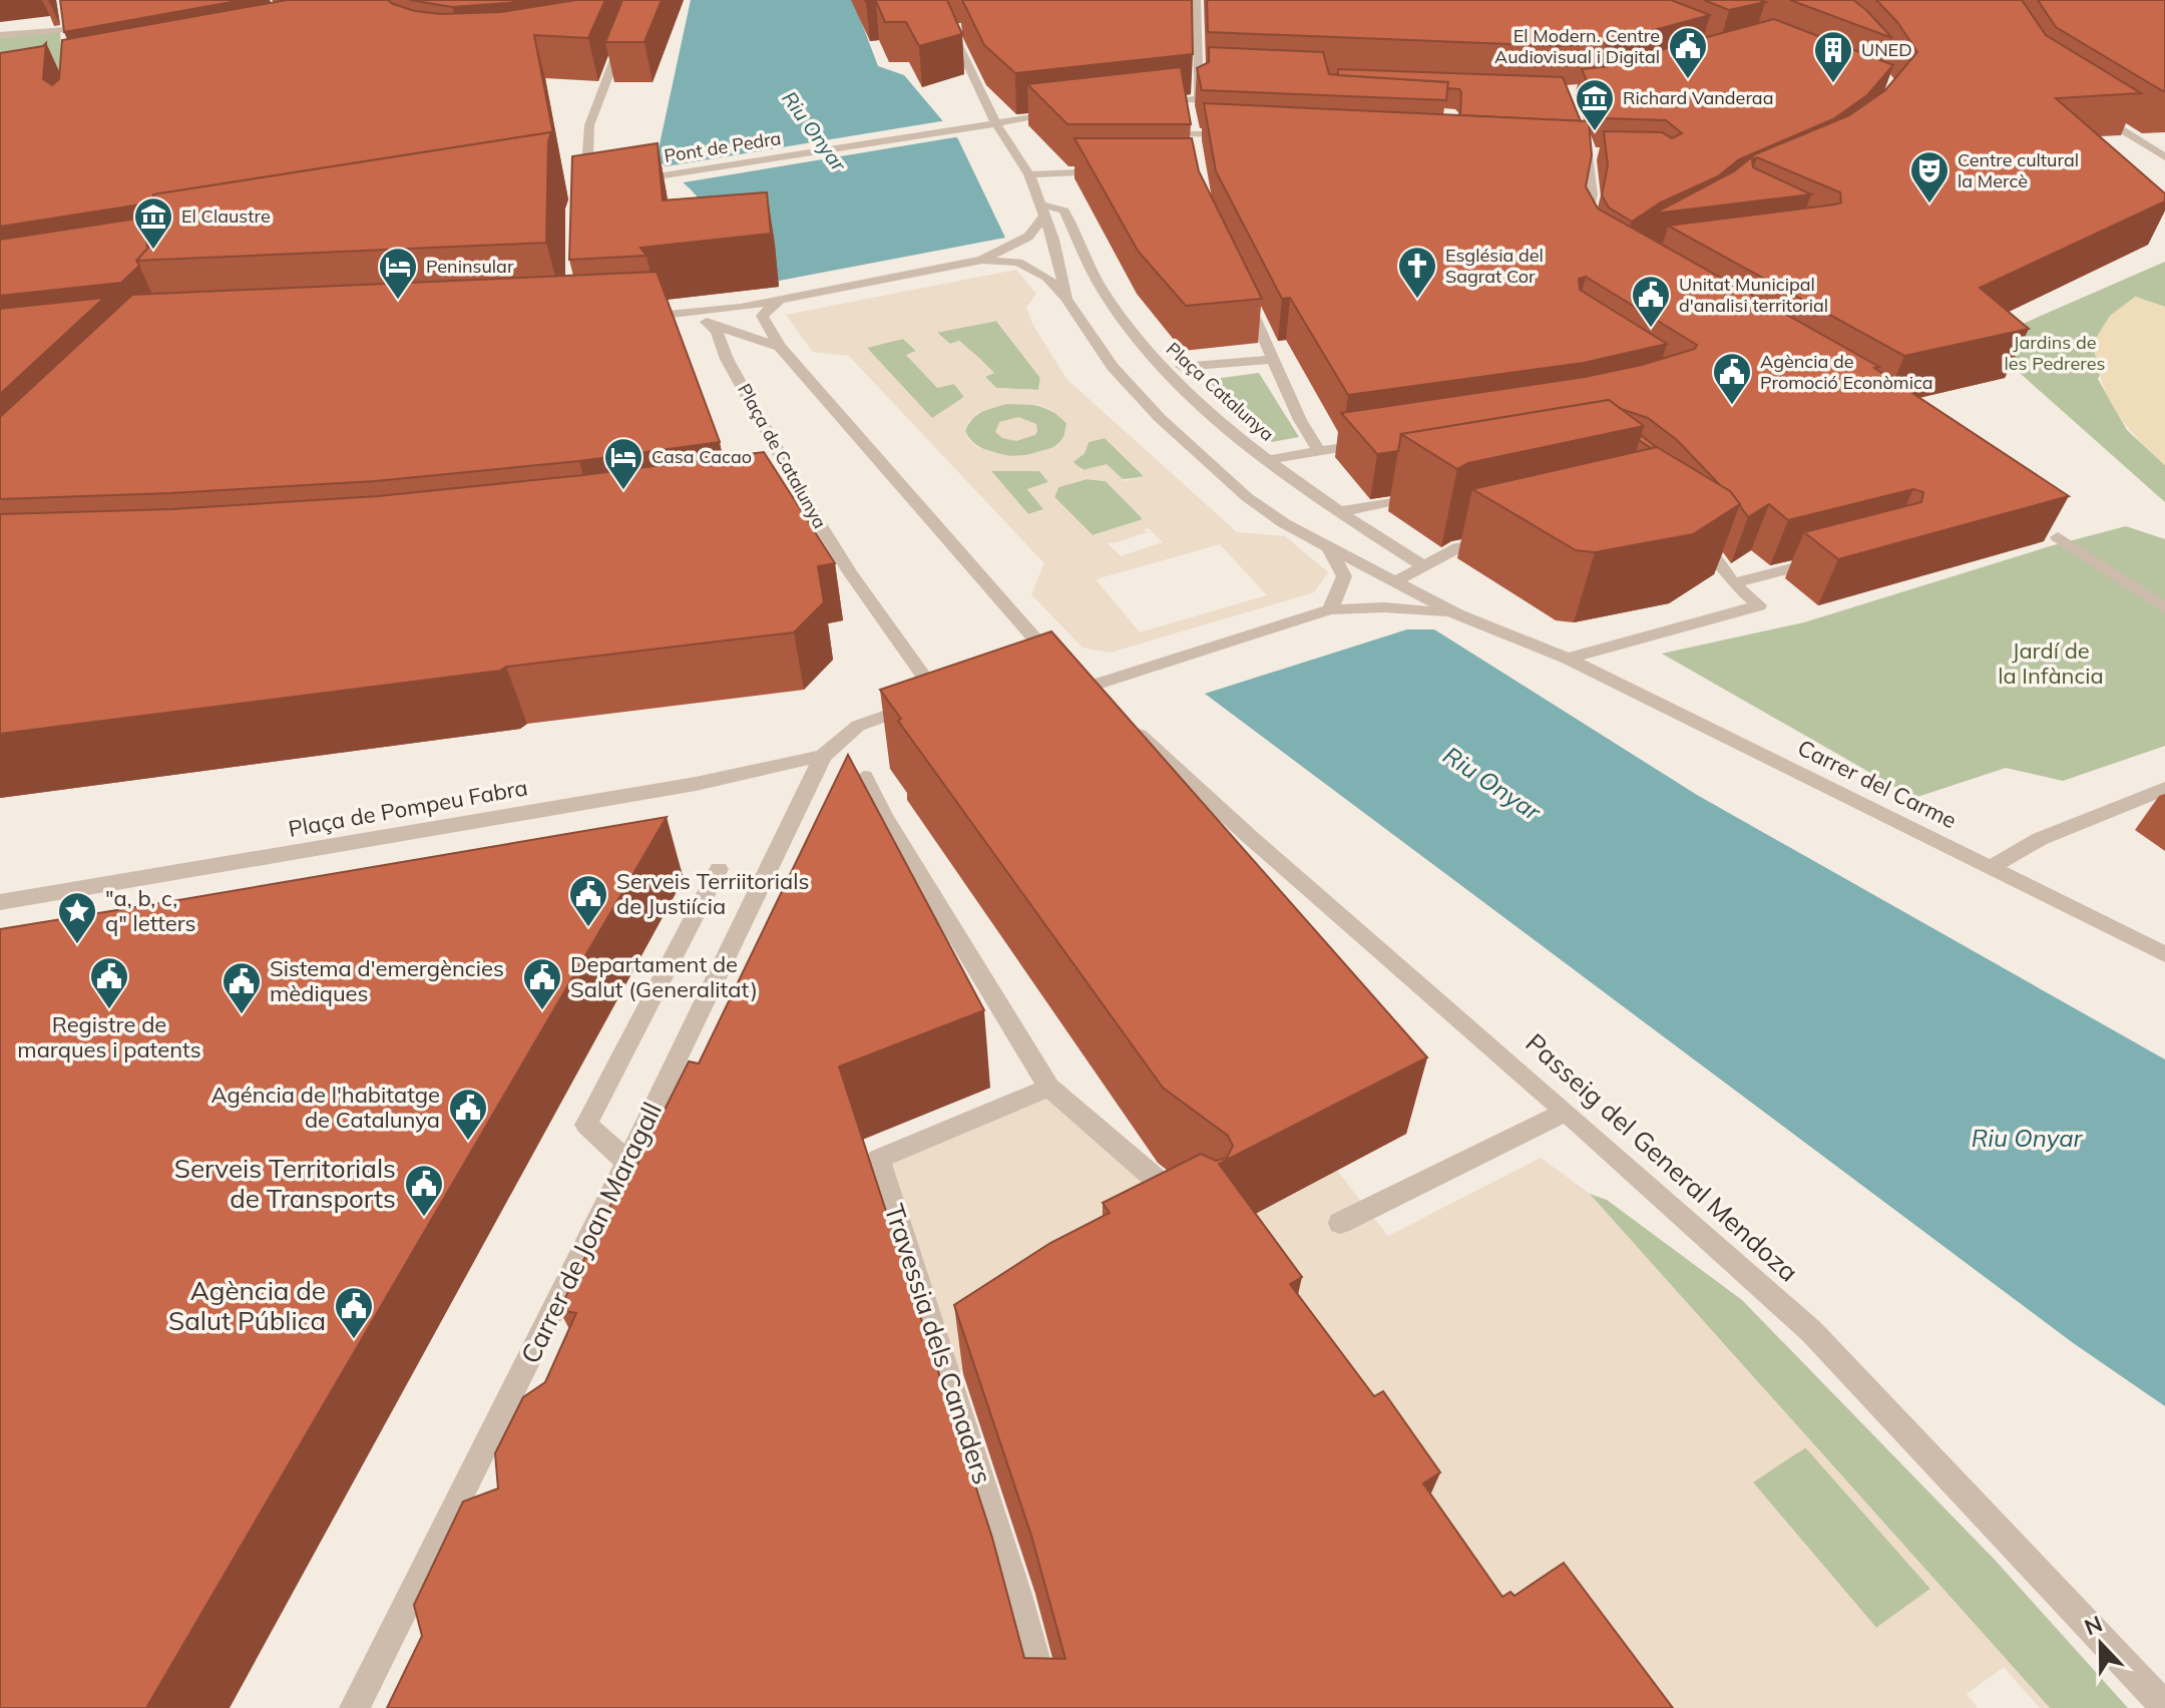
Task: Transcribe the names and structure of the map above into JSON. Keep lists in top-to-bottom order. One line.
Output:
{"streets":{"street":["Pont de Pedra","Plaça Catalunya","Plaça de Catalunya","Carrer del Carme","Plaça de Pompeu Fabra","Passeig del General Mendoza","Carrer de Joan Maragall","Travessia dels Canaders"]},"crossings":[["Plaça de Catalunya","Plaça de Pompeu Fabra"],["Plaça de Catalunya","Carrer de Joan Maragall"],["Plaça de Pompeu Fabra","Carrer de Joan Maragall"]],"water":["Riu Onyar"],"parks":["Jardins de les Pedreres","Jardí de la Infància"],"places":{"public building":["El Modern. Centre Audiovisual i Digital","Unitat Municipal d'analisi territorial","Agència de Promoció Econòmica","Serveis Terriitorials de Justiícia","Registre de marques i patents","Departament de Salut (Generalitat)","Sistema d'emergències mèdiques","Agéncia de l'habitatge de Catalunya","Serveis Territorials de Transports","Agència de Salut Pública"],"building":["UNED"],"museum":["Richard Vanderaa","El Claustre"],"theatre":["Centre cultural la Mercè"],"church":["Església del Sagrat Cor"],"hotel":["Peninsular","Casa Cacao"],"place":["\"a, b, c, q\" letters"]},"north":"top"}
